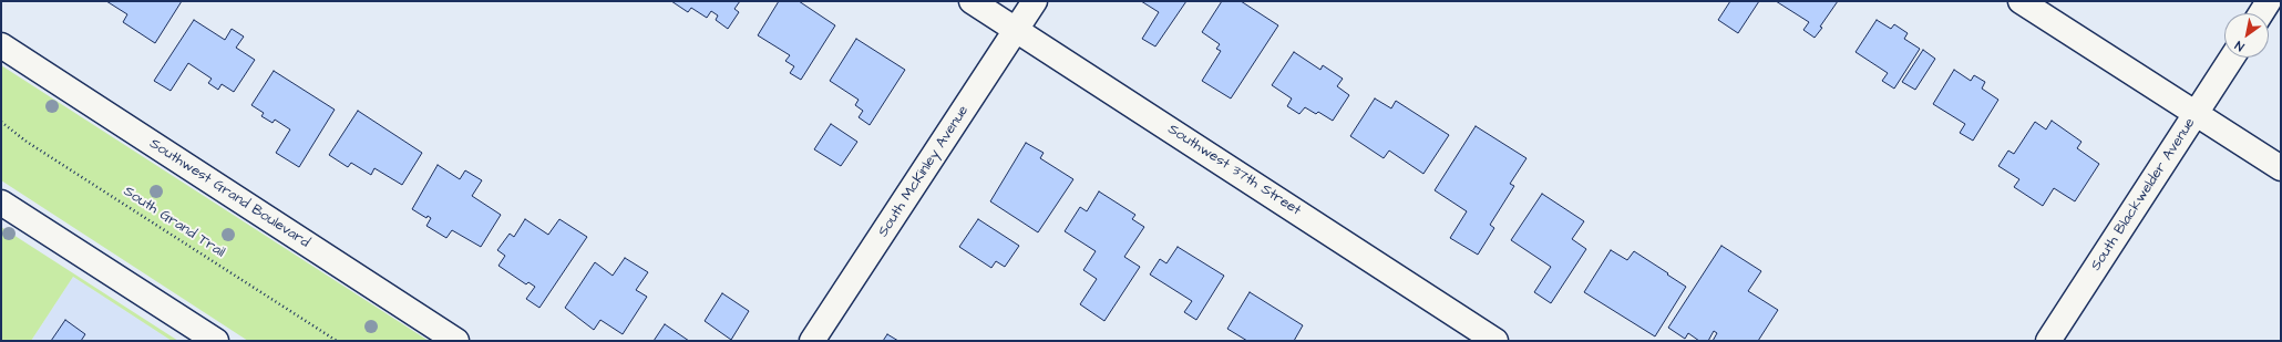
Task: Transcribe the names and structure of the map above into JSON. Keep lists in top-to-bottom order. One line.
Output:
{"streets":{"street":["Southwest 37th Street","South McKinley Avenue","Southwest Grand Boulevard","South Blackwelder Avenue"],"path":["South Grand Trail"]},"crossings":[["Southwest 37th Street","South McKinley Avenue"]],"north":"bottom left"}
